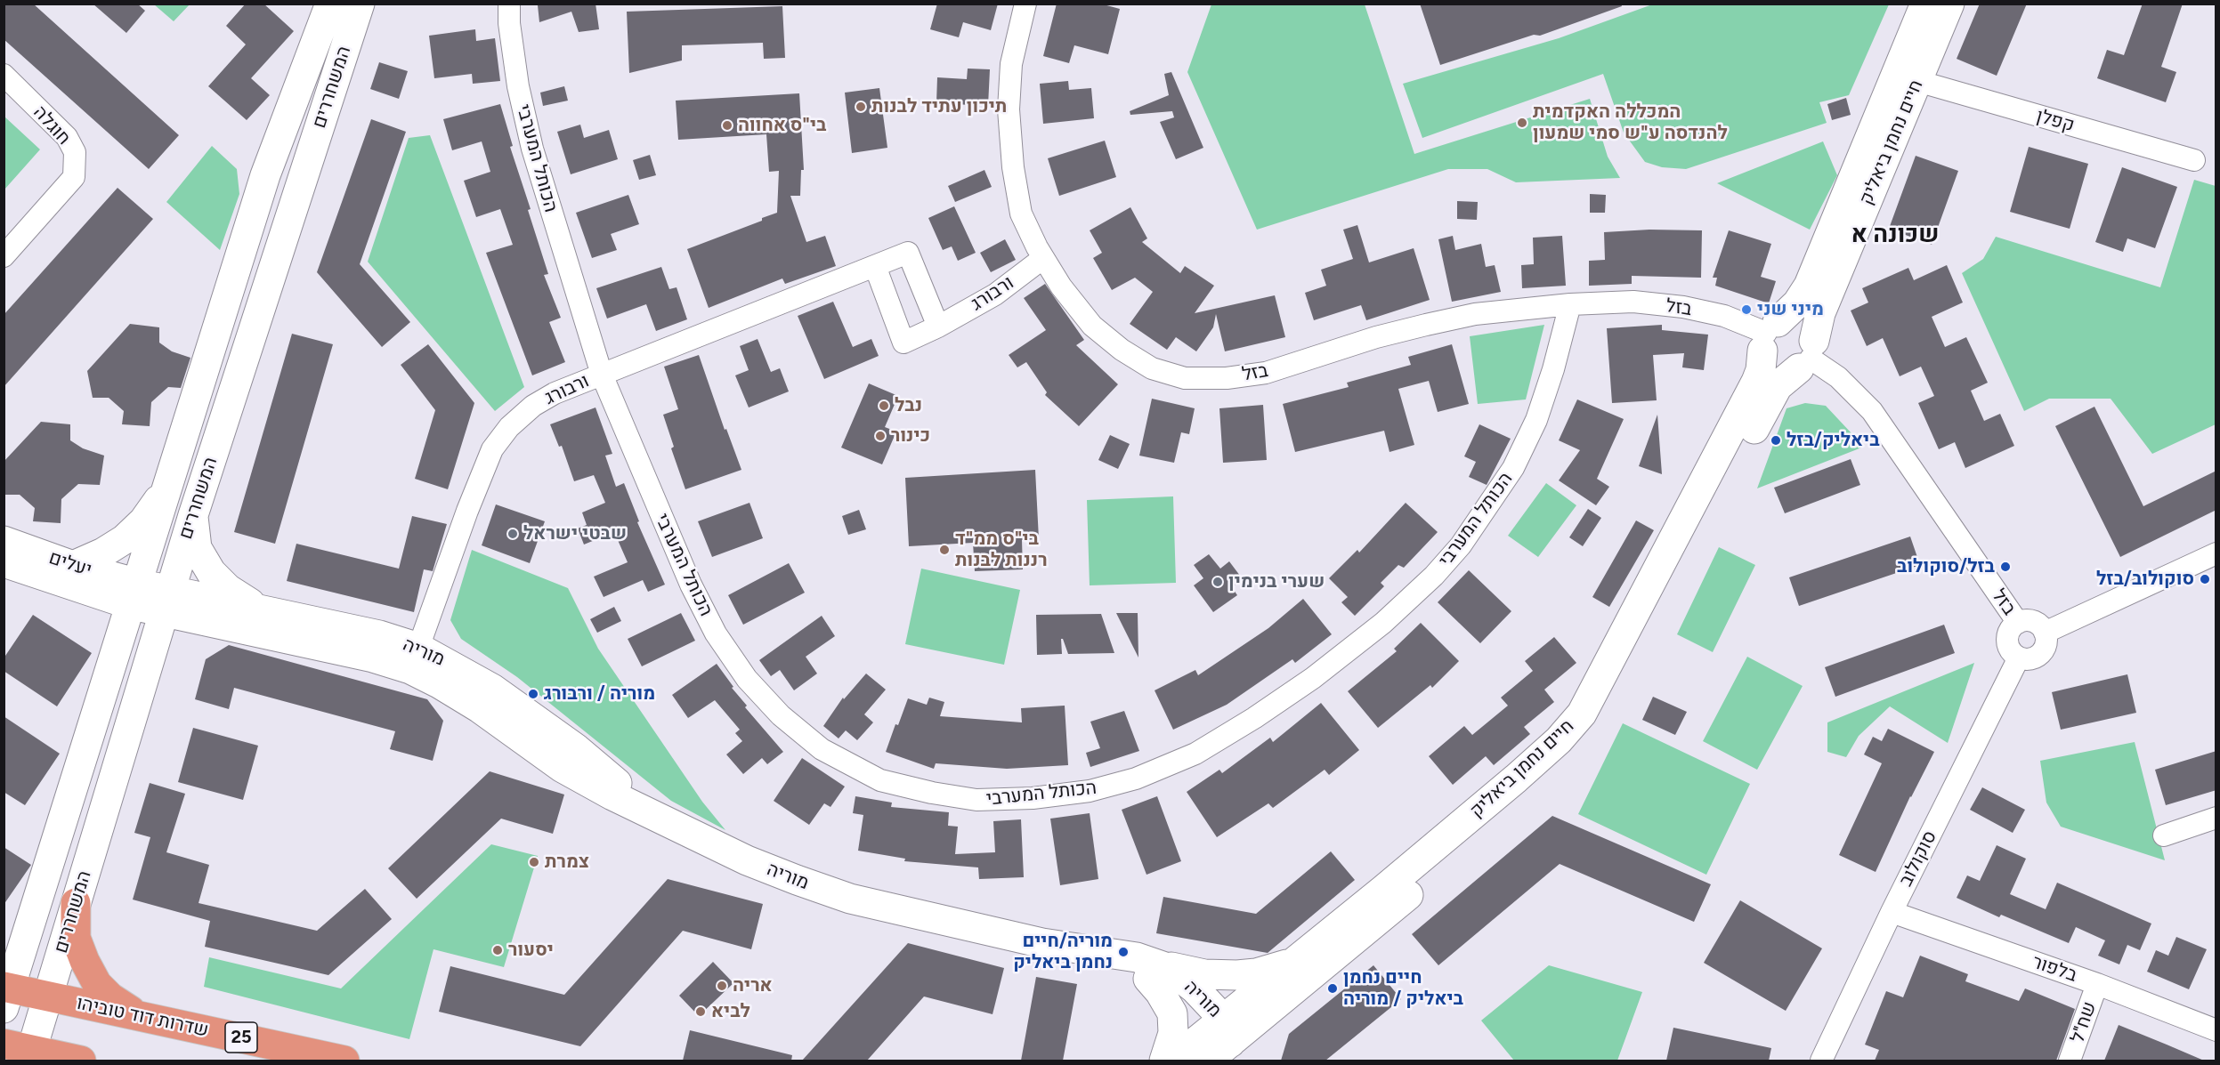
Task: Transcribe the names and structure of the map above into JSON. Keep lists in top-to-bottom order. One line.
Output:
{"streets":{"highway":["שדרות דוד טוביהו","25"],"street":["המשחררים","קפלן","חוגלה","חיים נחמן ביאליק","הכותל המערבי","ורבורג","בזל","יעלים","מוריה","סוקולוב","בלפור","שח\"ל"]},"crossings":[["המשחררים","יעלים"],["המשחררים","מוריה"],["המשחררים","שדרות דוד טוביהו"],["קפלן","חיים נחמן ביאליק"],["חיים נחמן ביאליק","בזל"],["חיים נחמן ביאליק","מוריה"],["הכותל המערבי","ורבורג"],["הכותל המערבי","בזל"],["ורבורג","בזל"],["ורבורג","מוריה"],["בזל","סוקולוב"],["יעלים","מוריה"],["סוקולוב","בלפור"],["בלפור","שח\"ל"]],"districts":["שכונה א"],"places":["תיכון עתיד לבנות","המכללה האקדמית להנדסה ע\"ש סמי שמעון","בי\"ס אחווה","מיני שני","נבל","כינור","ביאליק/בזל","שבטי ישראל","בי\"ס ממ\"ד רננות לבנות","בזל/סוקולוב","סוקולוב/בזל","שערי בנימין","מוריה / ורבורג","צמרת","יסעור","מוריה/חיים נחמן ביאליק","אריה","חיים נחמן ביאליק / מוריה","לביא"]}
